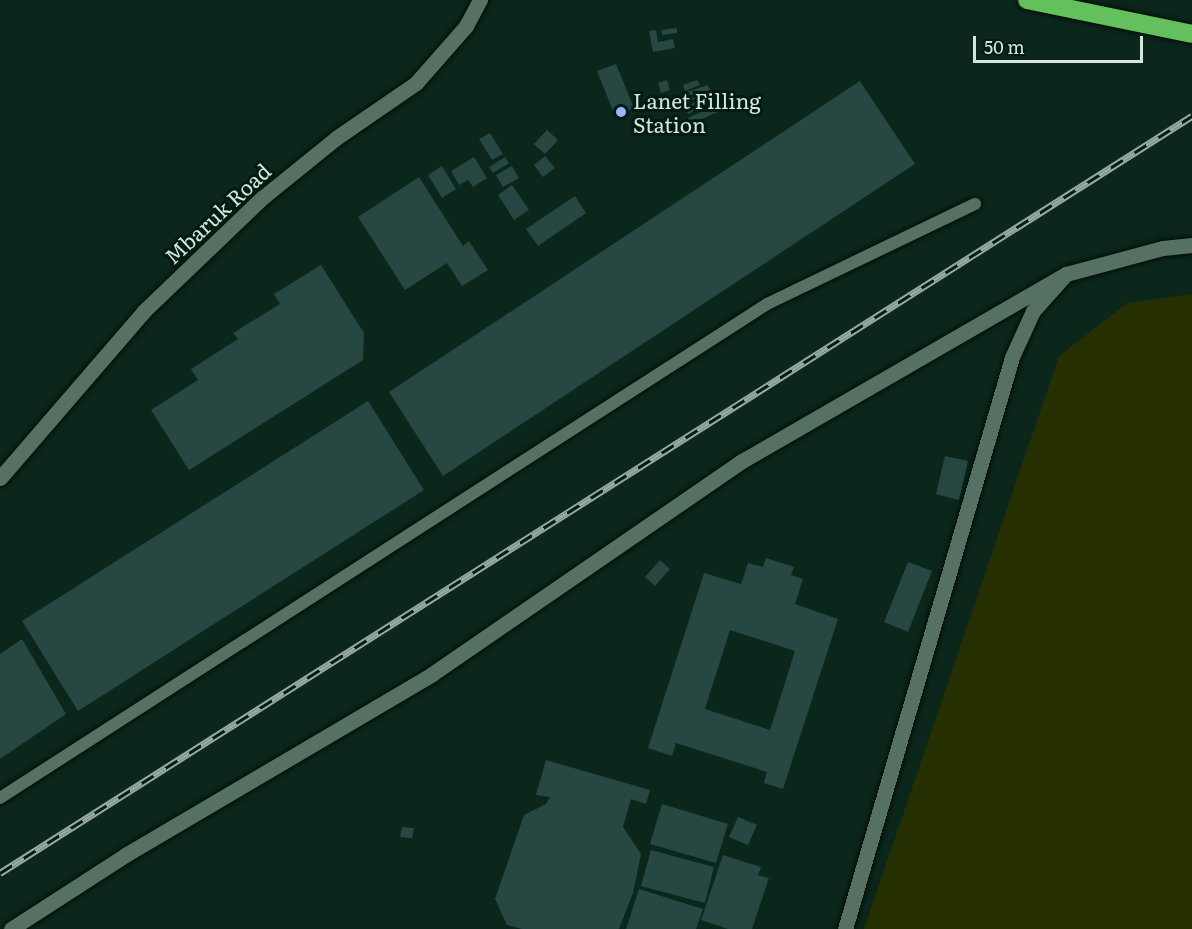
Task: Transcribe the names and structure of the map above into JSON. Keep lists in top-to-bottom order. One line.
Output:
{"streets":{"street":["Mbaruk Road"]},"places":["Lanet Filling Station"],"scale_bar":"50 m"}
